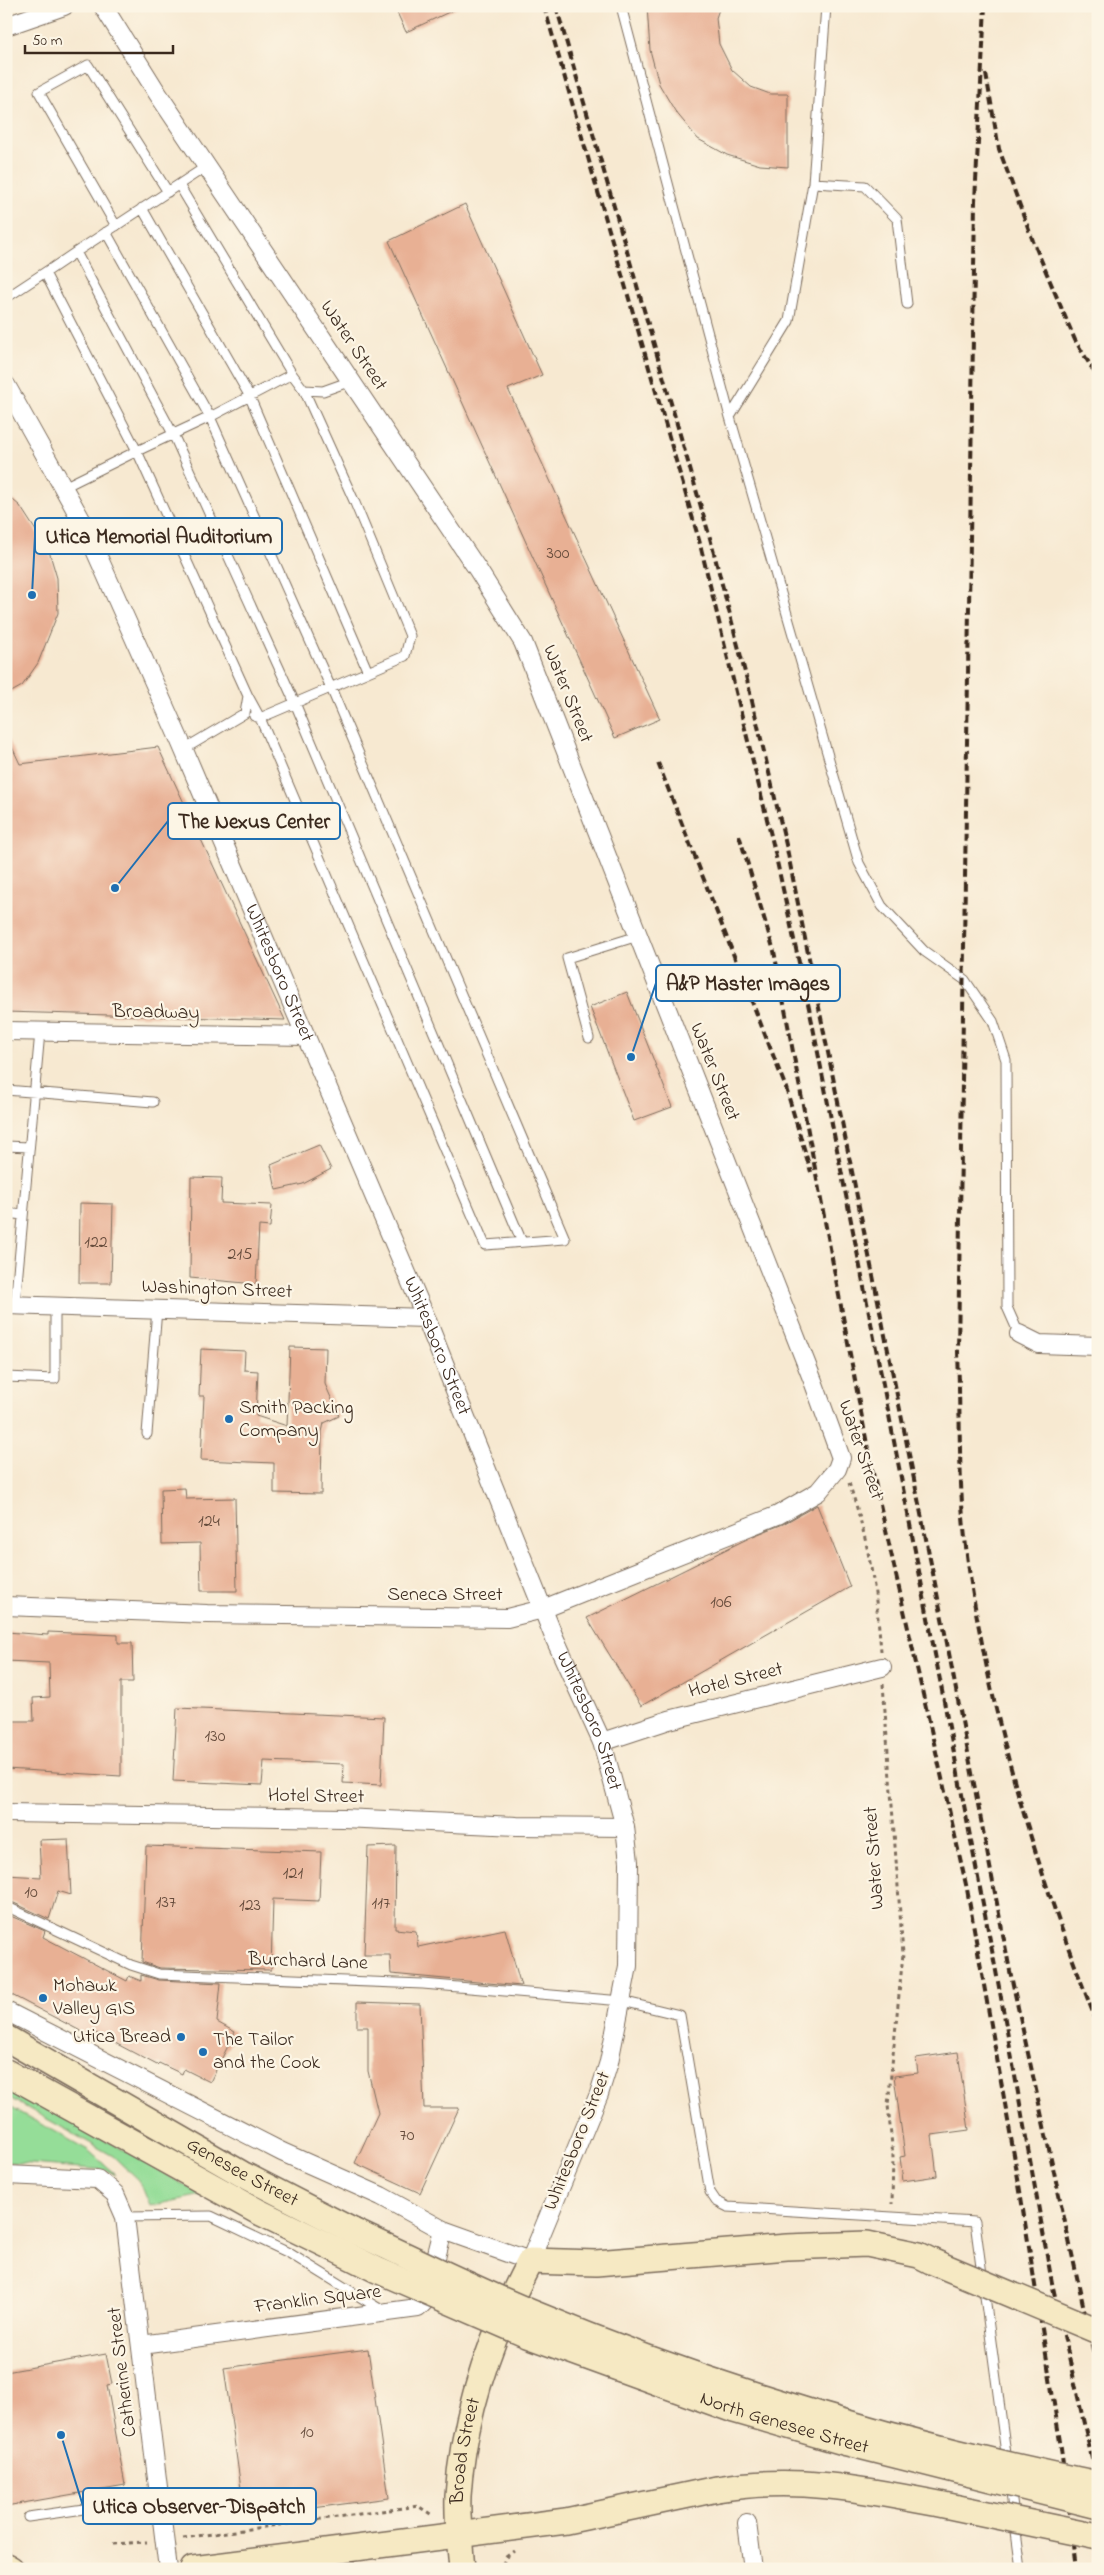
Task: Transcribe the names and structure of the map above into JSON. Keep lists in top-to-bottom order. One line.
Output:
{"streets":{"main road":["Whitesboro Street","Genesee Street","North Genesee Street","Broad Street"],"street":["Water Street","Broadway","Washington Street","Seneca Street","Hotel Street","Franklin Square","Catherine Street"],"lane":["Burchard Lane"]},"crossings":[["Water Street","Seneca Street"],["Water Street","Hotel Street"],["Water Street","Burchard Lane"],["Whitesboro Street","Broadway"],["Whitesboro Street","Washington Street"],["Whitesboro Street","Seneca Street"],["Whitesboro Street","Hotel Street"],["Whitesboro Street","Burchard Lane"],["Whitesboro Street","Broad Street"],["Genesee Street","North Genesee Street"],["Franklin Square","Catherine Street"]],"places":["Utica Memorial Auditorium","The Nexus Center","A&P Master Images","Smith Packing Company","Mohawk Valley GIS","Utica Bread","The Tailor and the Cook","Utica Observer-Dispatch"],"house_numbers":["300","122","215","124","106","130","121","10","137","117","123","70","10"],"scale_bar":"50 m"}
